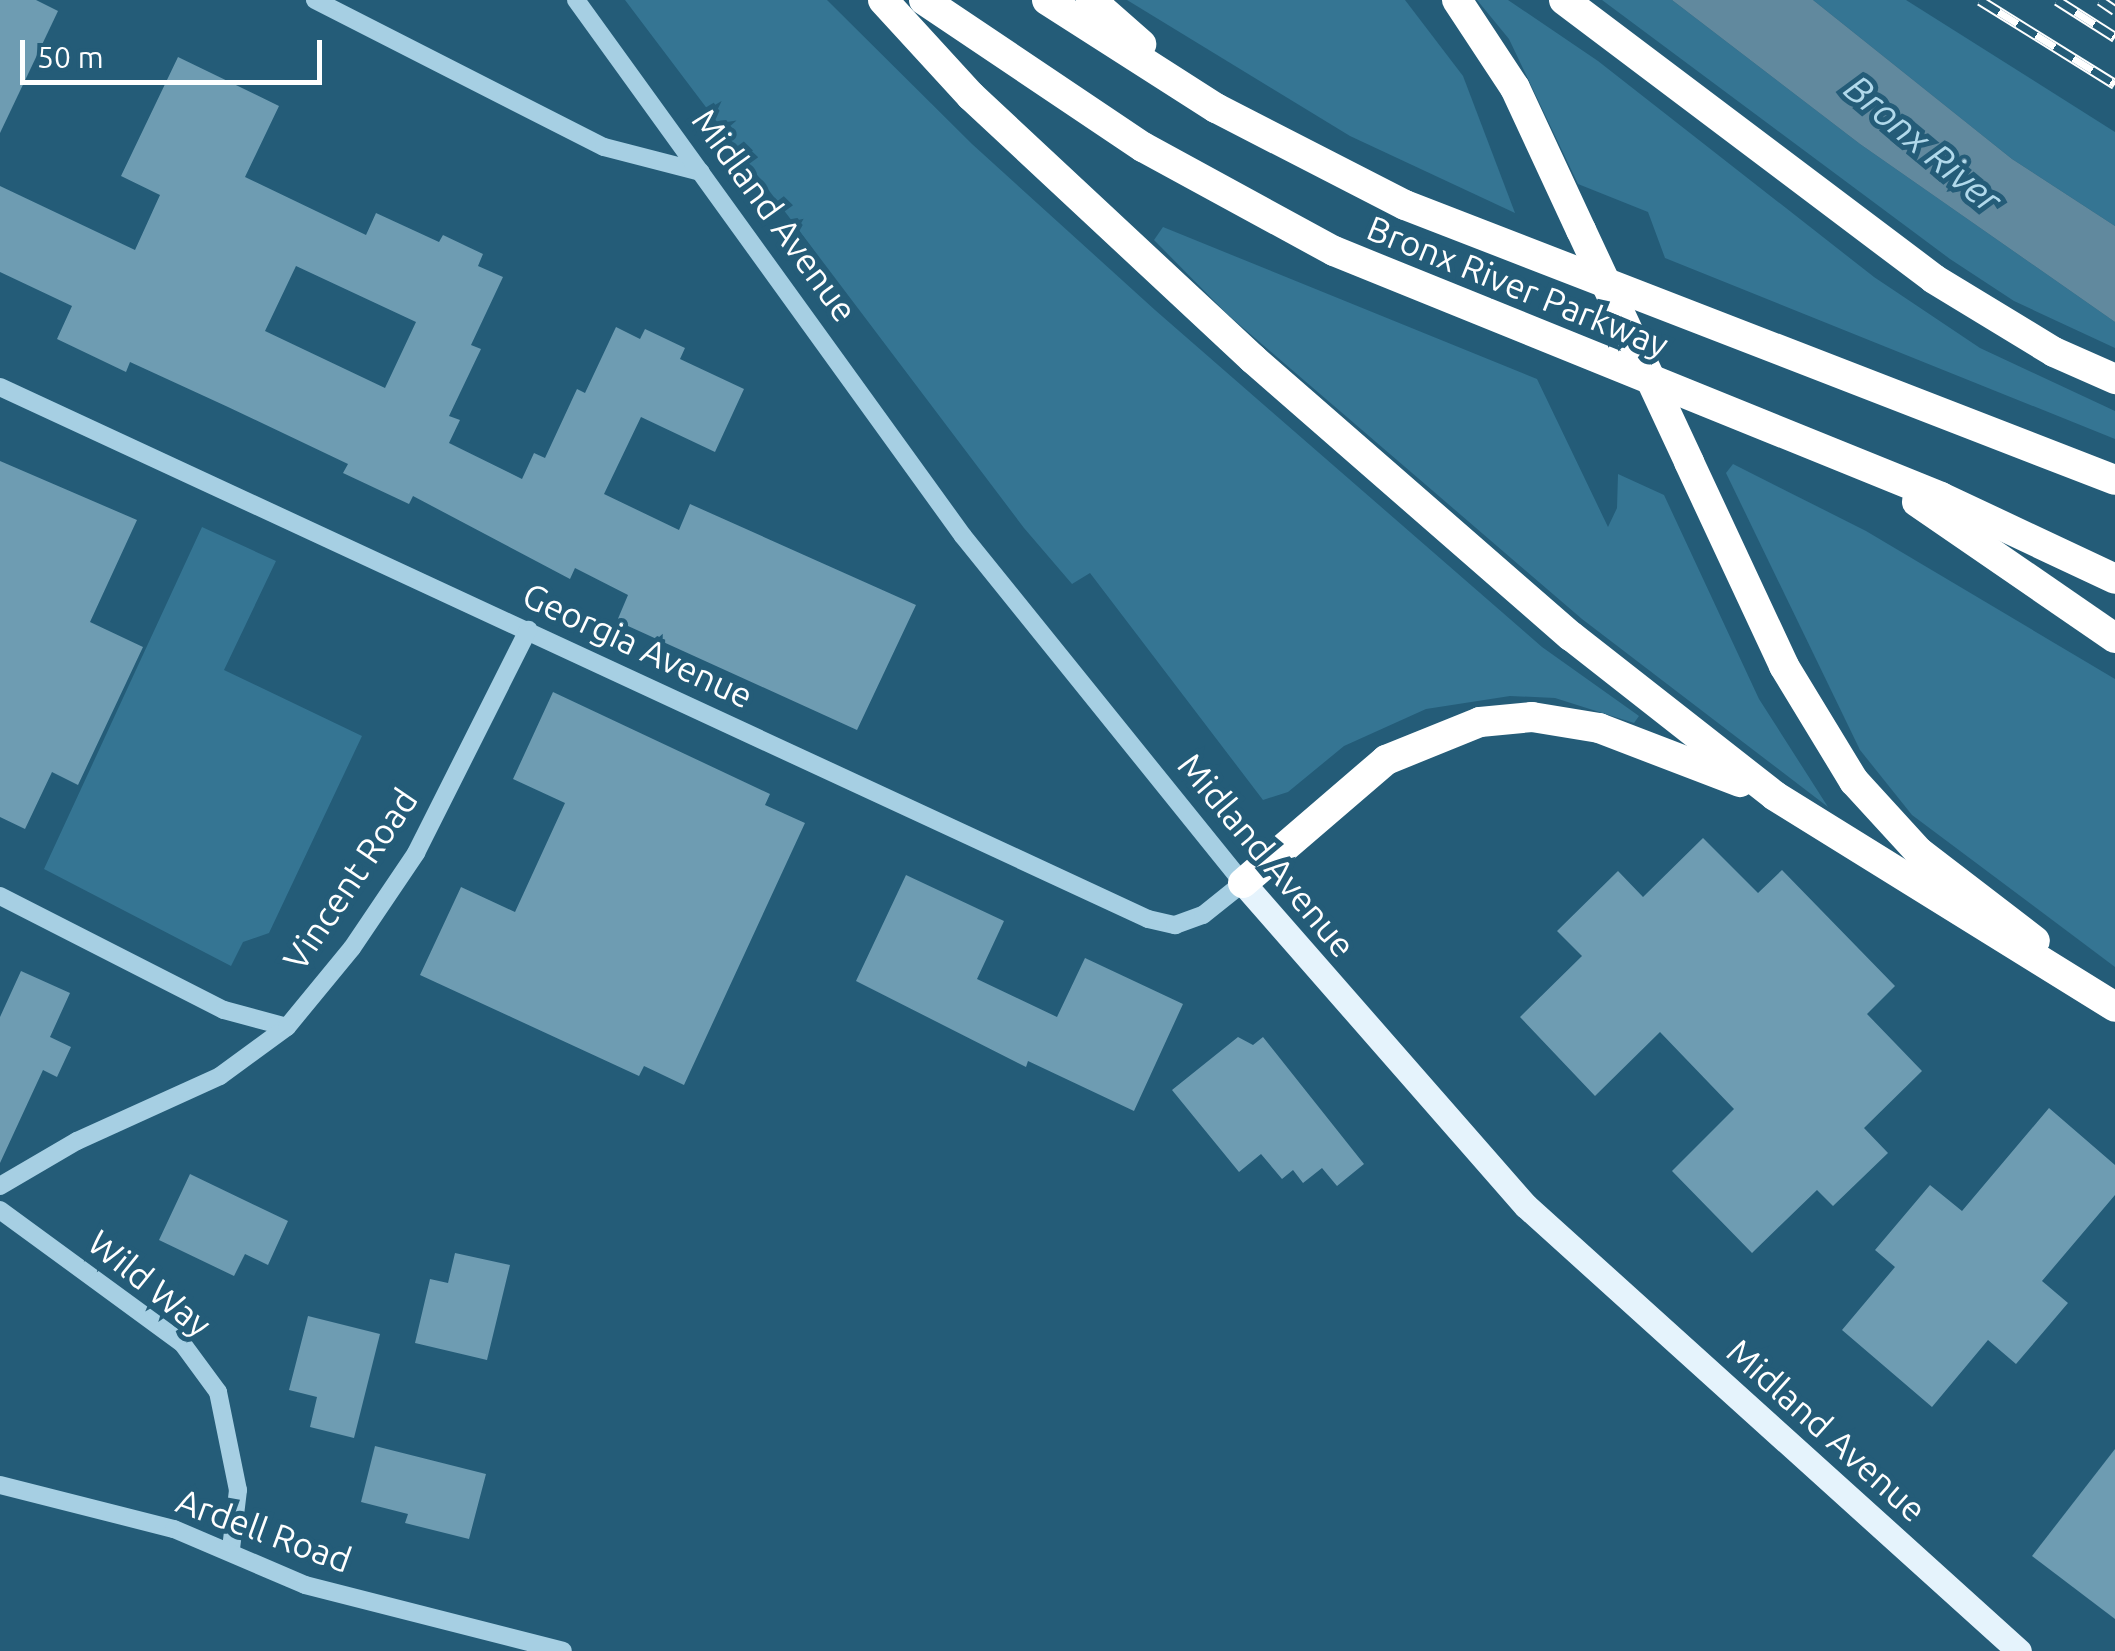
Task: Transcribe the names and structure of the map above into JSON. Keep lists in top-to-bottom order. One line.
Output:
{"streets":{"highway":["Bronx River Parkway"],"main road":["Midland Avenue"],"street":["Georgia Avenue","Vincent Road","Wild Way","Ardell Road"]},"crossings":[["Midland Avenue","Georgia Avenue"],["Georgia Avenue","Vincent Road"],["Wild Way","Ardell Road"]],"water":["Bronx River"],"scale_bar":"50 m"}
